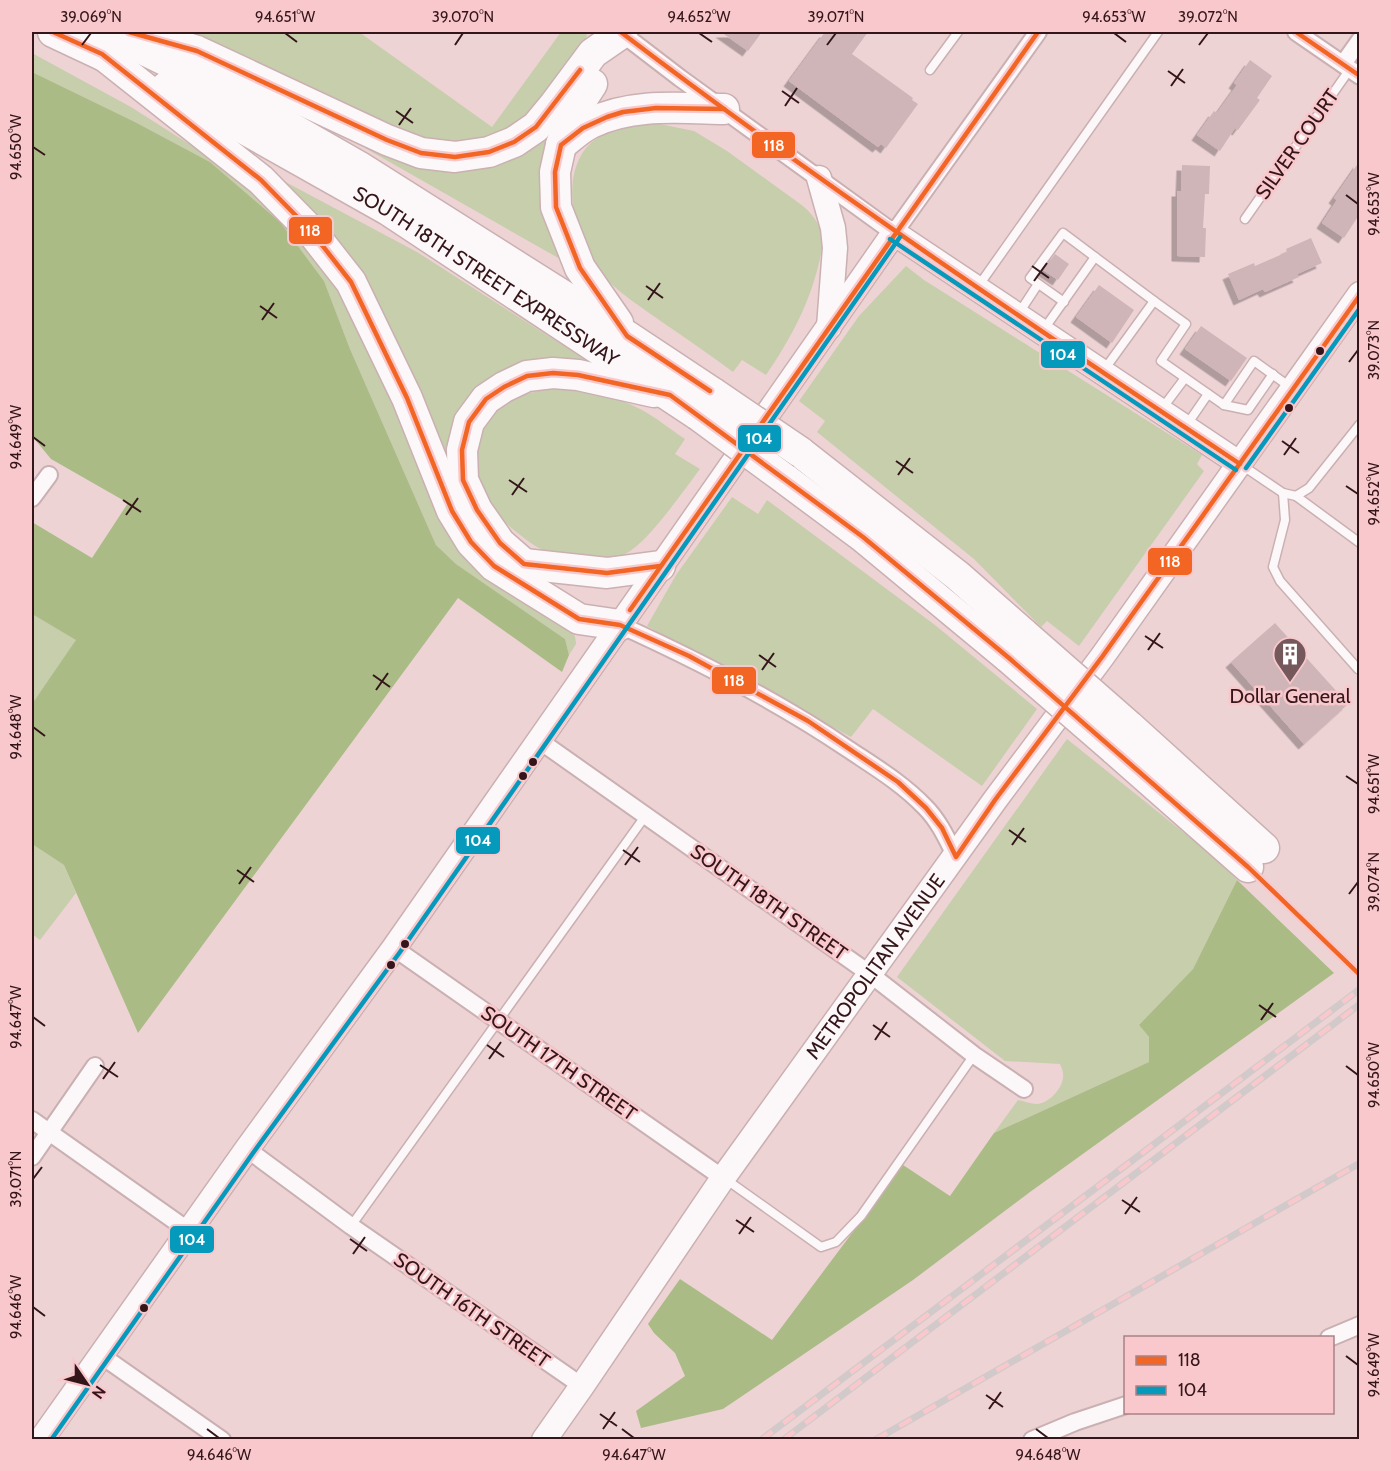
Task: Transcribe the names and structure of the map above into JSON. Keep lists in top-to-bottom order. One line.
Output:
{"streets":{"highway":["SOUTH 18TH STREET EXPRESSWAY"],"street":["SOUTH 18TH STREET","METROPOLITAN AVENUE","SOUTH 17TH STREET","SOUTH 16TH STREET"],"lane":["SILVER COURT"]},"crossings":[["SOUTH 18TH STREET","METROPOLITAN AVENUE"],["METROPOLITAN AVENUE","SOUTH 17TH STREET"],["METROPOLITAN AVENUE","SOUTH 16TH STREET"]],"places":{"building":["Dollar General"]},"lines":["transit line 118","transit line 104"],"legend":["118","104"],"north":"bottom right","coordinates":["39.069°N","94.651°W","39.070°N","94.652°W","39.071°N","94.653°W","39.072°N","94.650°W","39.073°N","94.649°W","94.648°W","39.074°N","94.647°W","94.646°W"]}
